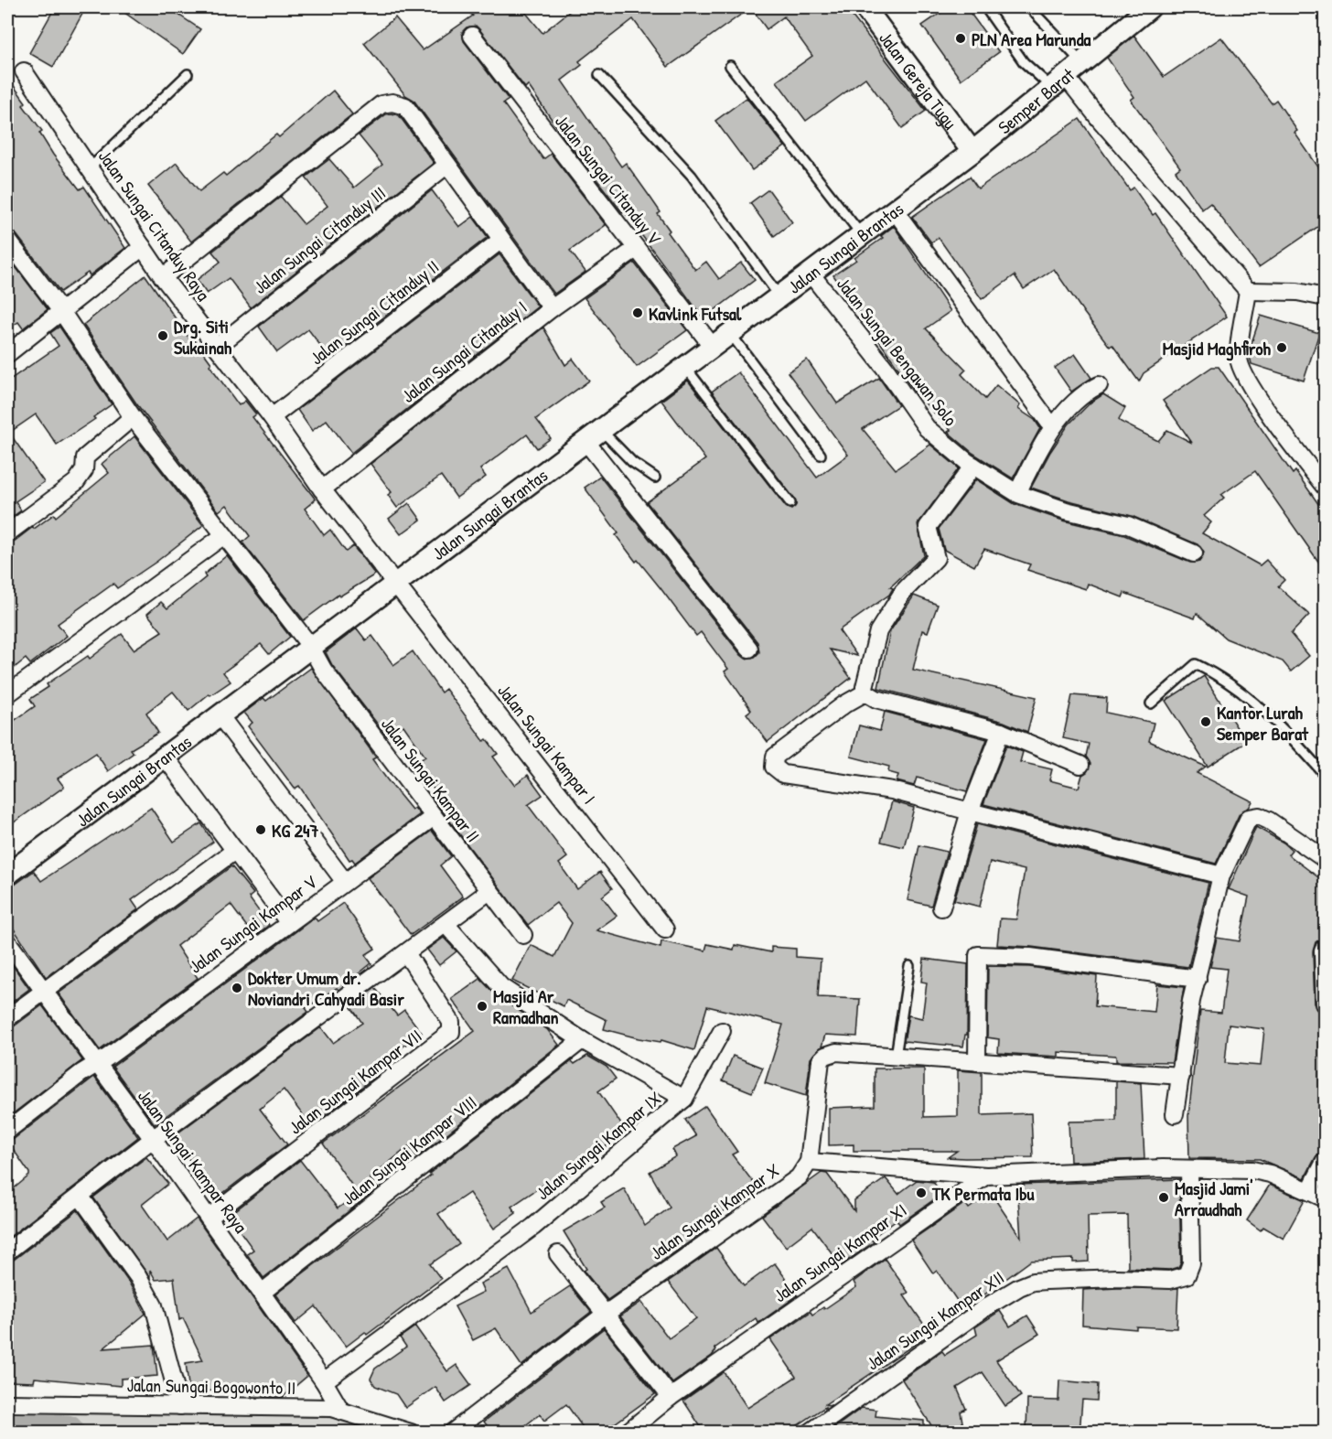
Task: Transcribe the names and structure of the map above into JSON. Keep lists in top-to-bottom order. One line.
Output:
{"streets":{"street":["Jalan Gereja Tugu","Semper Barat","Jalan Sungai Citanduy V","Jalan Sungai Citanduy Raya","Jalan Sungai Citanduy III","Jalan Sungai Brantas","Jalan Sungai Citanduy II","Jalan Sungai Citanduy I","Jalan Sungai Bengawan Solo","Jalan Sungai Kampar I","Jalan Sungai Kampar II","Jalan Sungai Kampar V","Jalan Sungai Kampar VII","Jalan Sungai Kampar IX","Jalan Sungai Kampar VIII","Jalan Sungai Kampar Raya","Jalan Sungai Kampar X","Jalan Sungai Kampar XI","Jalan Sungai Kampar XII","Jalan Sungai Bogowonto II"]},"crossings":[["Jalan Gereja Tugu","Semper Barat"],["Jalan Gereja Tugu","Jalan Sungai Brantas"],["Semper Barat","Jalan Sungai Brantas"],["Jalan Sungai Citanduy V","Jalan Sungai Brantas"],["Jalan Sungai Citanduy V","Jalan Sungai Citanduy I"],["Jalan Sungai Citanduy Raya","Jalan Sungai Citanduy III"],["Jalan Sungai Citanduy Raya","Jalan Sungai Brantas"],["Jalan Sungai Citanduy Raya","Jalan Sungai Citanduy II"],["Jalan Sungai Citanduy Raya","Jalan Sungai Citanduy I"],["Jalan Sungai Citanduy Raya","Jalan Sungai Kampar I"],["Jalan Sungai Brantas","Jalan Sungai Bengawan Solo"],["Jalan Sungai Brantas","Jalan Sungai Kampar I"],["Jalan Sungai Brantas","Jalan Sungai Kampar II"],["Jalan Sungai Kampar II","Jalan Sungai Kampar V"],["Jalan Sungai Kampar V","Jalan Sungai Kampar Raya"],["Jalan Sungai Kampar VII","Jalan Sungai Kampar Raya"],["Jalan Sungai Kampar IX","Jalan Sungai Kampar VIII"],["Jalan Sungai Kampar IX","Jalan Sungai Kampar Raya"],["Jalan Sungai Kampar VIII","Jalan Sungai Kampar Raya"],["Jalan Sungai Kampar Raya","Jalan Sungai Bogowonto II"]],"places":["PLN Area Marunda","Kavlink Futsal","Drg. Siti Sukainah","Masjid Maghfiroh","Kantor Lurah Semper Barat","KG 247","Dokter Umum dr. Noviandri Cahyadi Basir","Masjid Ar Ramadhan","TK Permata Ibu","Masjid Jami' Arraudhah"]}
